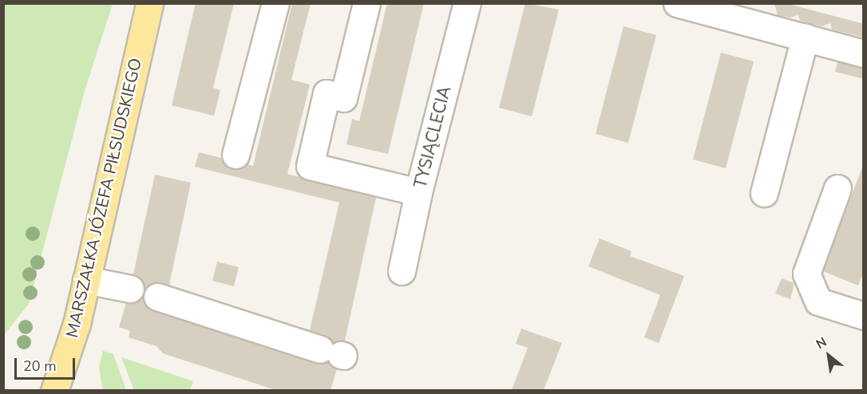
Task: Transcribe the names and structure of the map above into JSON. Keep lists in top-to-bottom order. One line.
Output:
{"streets":{"main road":["MARSZAŁKA JÓZEFA PIŁSUDSKIEGO"],"street":["TYSIĄCLECIA"]},"scale_bar":"20 m","north":"top left"}
